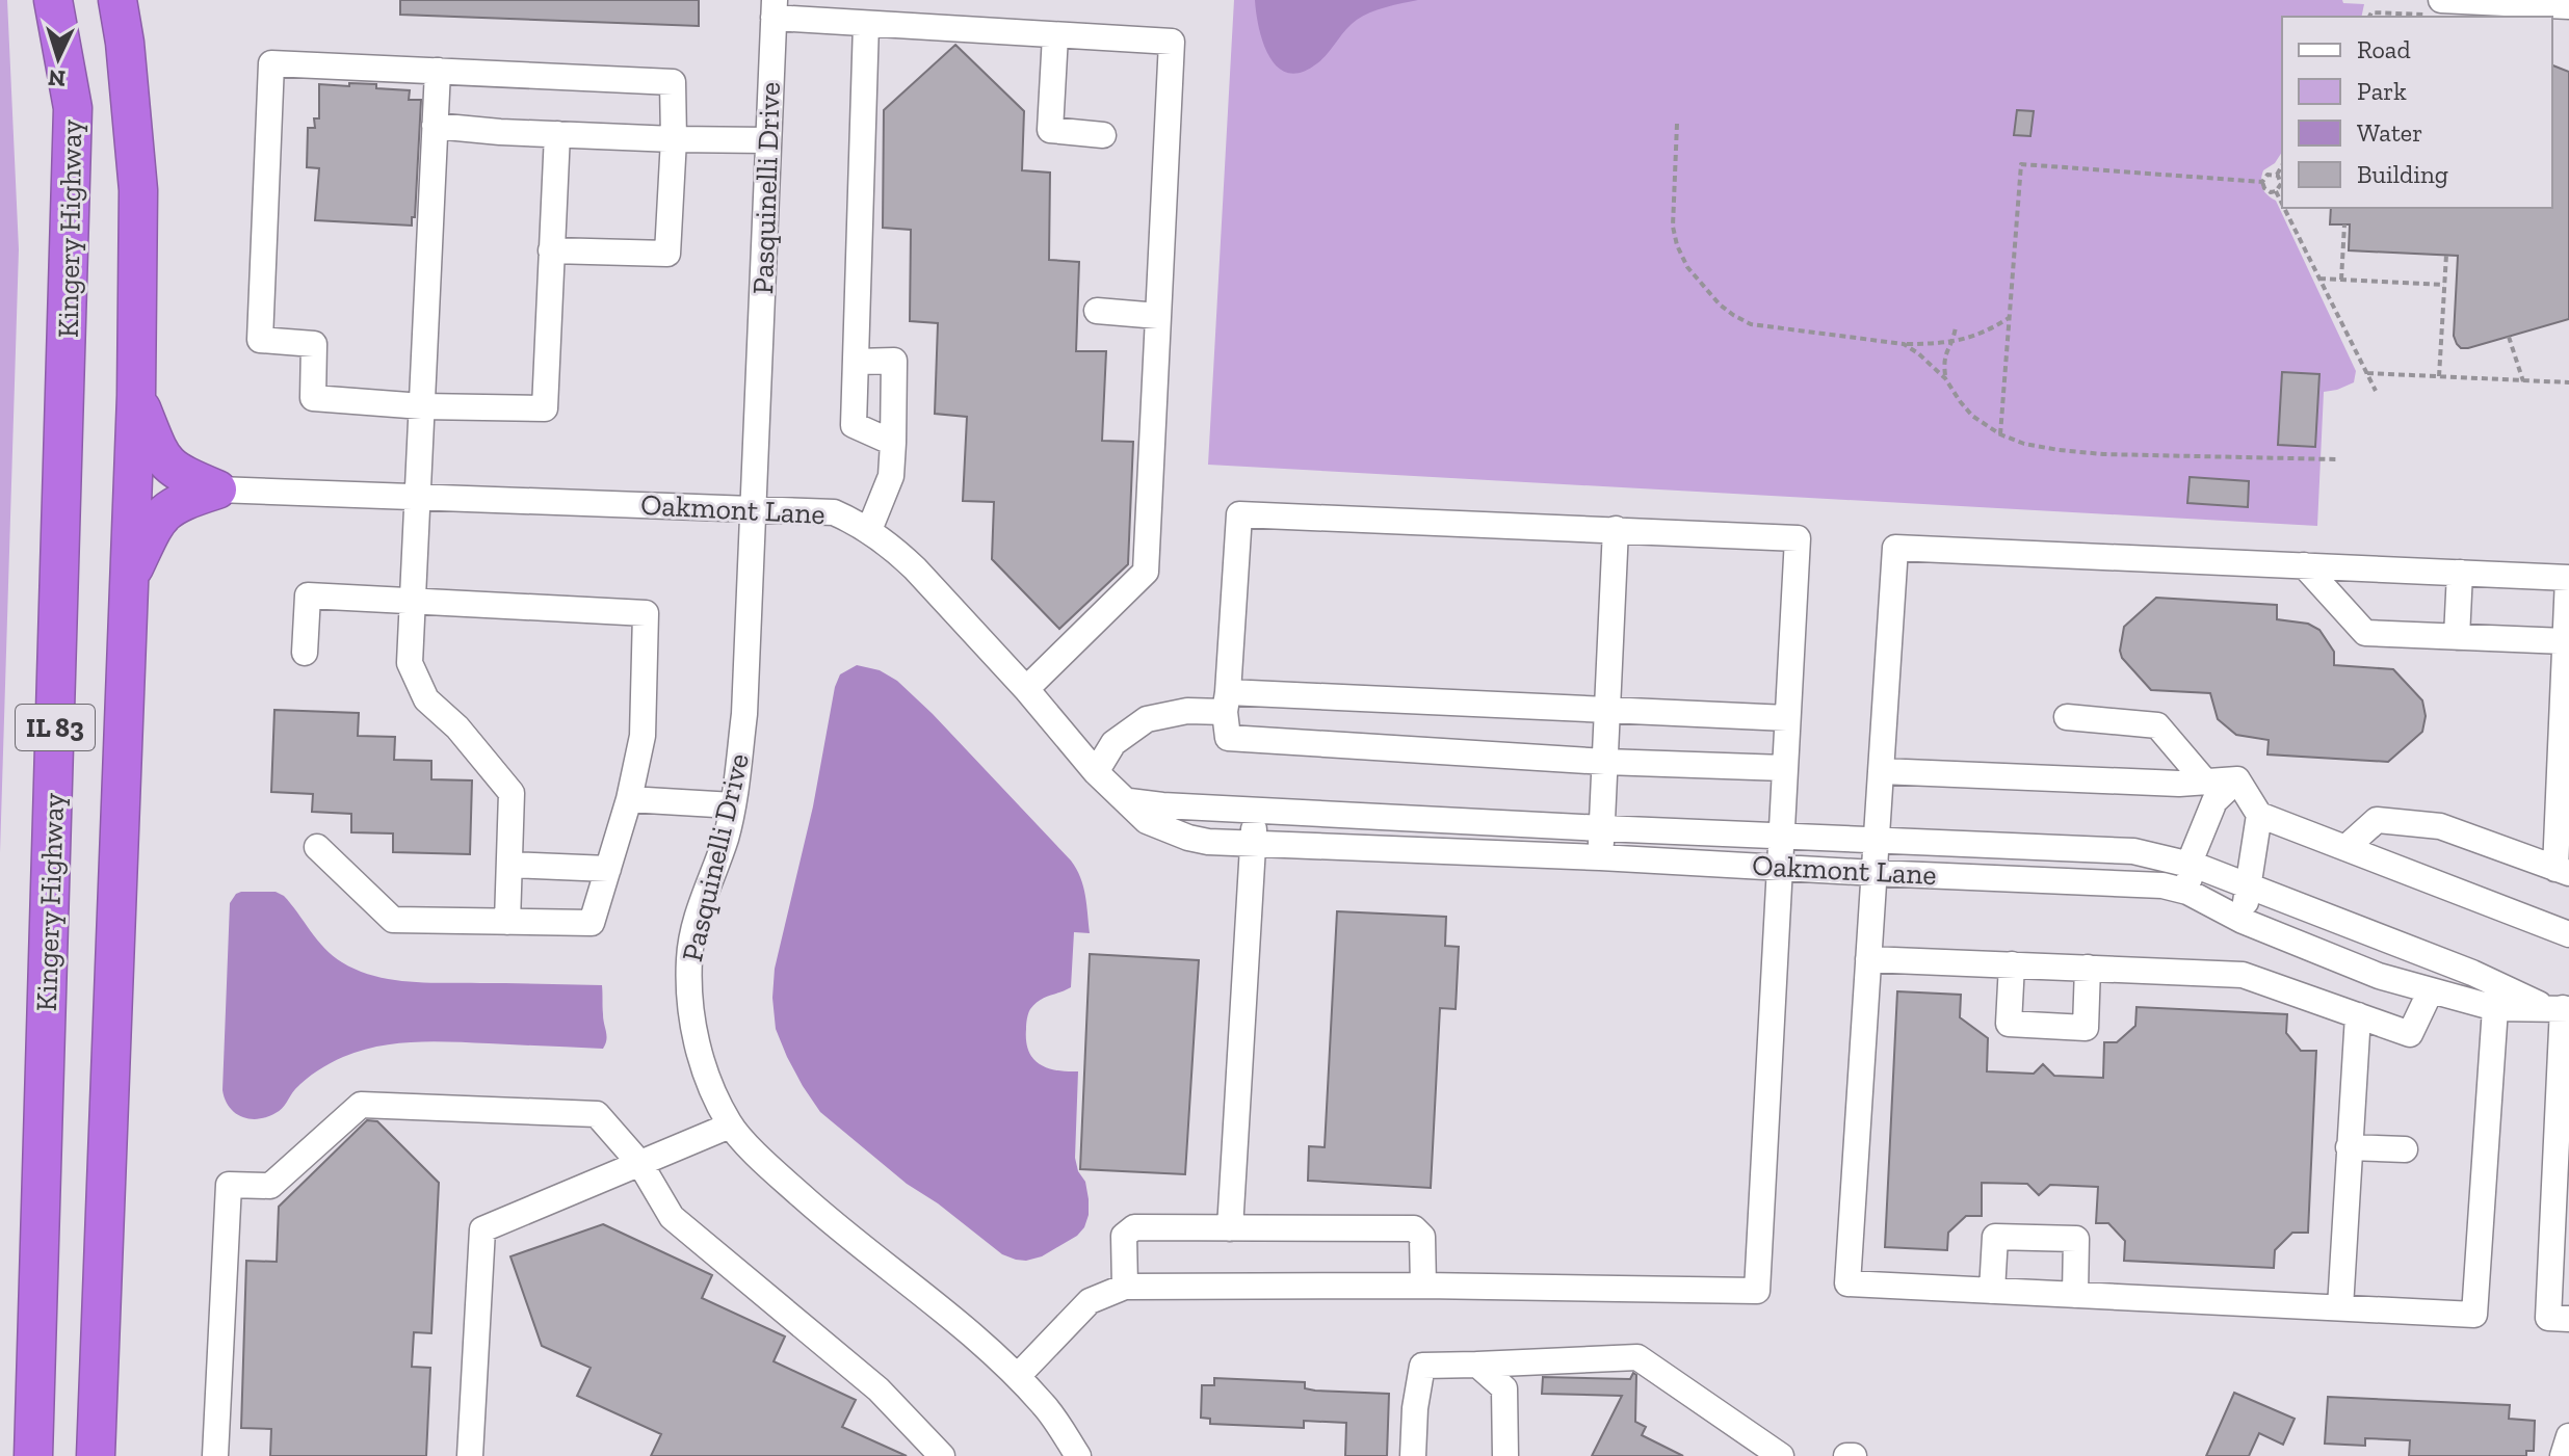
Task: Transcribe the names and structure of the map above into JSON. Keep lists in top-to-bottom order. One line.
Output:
{"streets":{"highway":["Kingery Highway","IL 83"],"street":["Pasquinelli Drive","Oakmont Lane"]},"crossings":[["Pasquinelli Drive","Oakmont Lane"]],"legend":["Road","Park","Water","Building"],"north":"bottom"}
